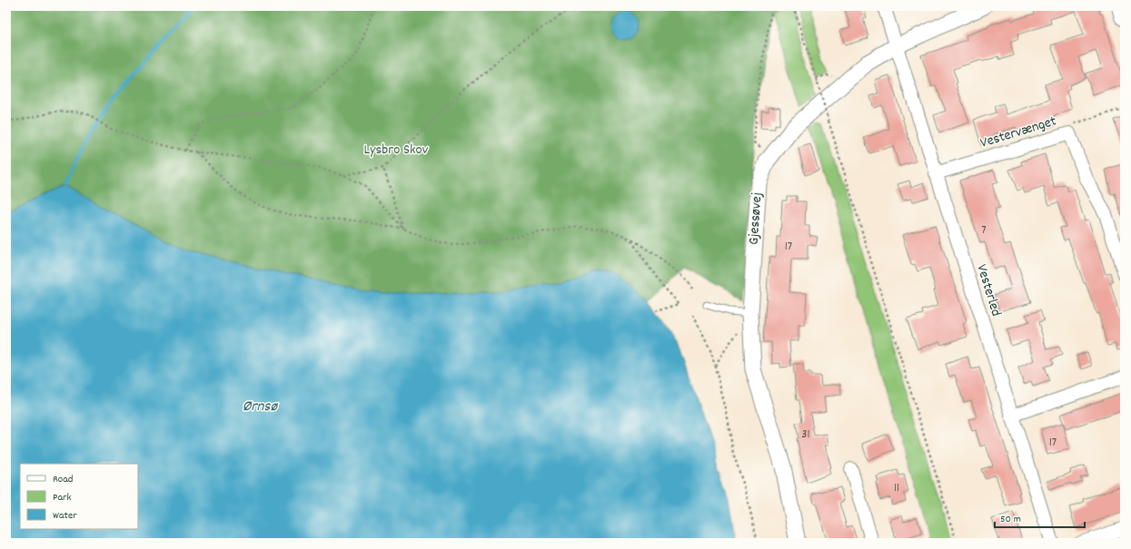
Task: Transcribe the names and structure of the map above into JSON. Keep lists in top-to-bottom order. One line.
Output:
{"streets":{"street":["Vestervænget","Gjessøvej","Vesterled"]},"crossings":[["Vestervænget","Vesterled"],["Gjessøvej","Vesterled"]],"water":["Ørnsø"],"parks":["Lysbro Skov"],"house_numbers":["7","17","31","17","11"],"legend":["Road","Park","Water"],"scale_bar":"50 m"}
